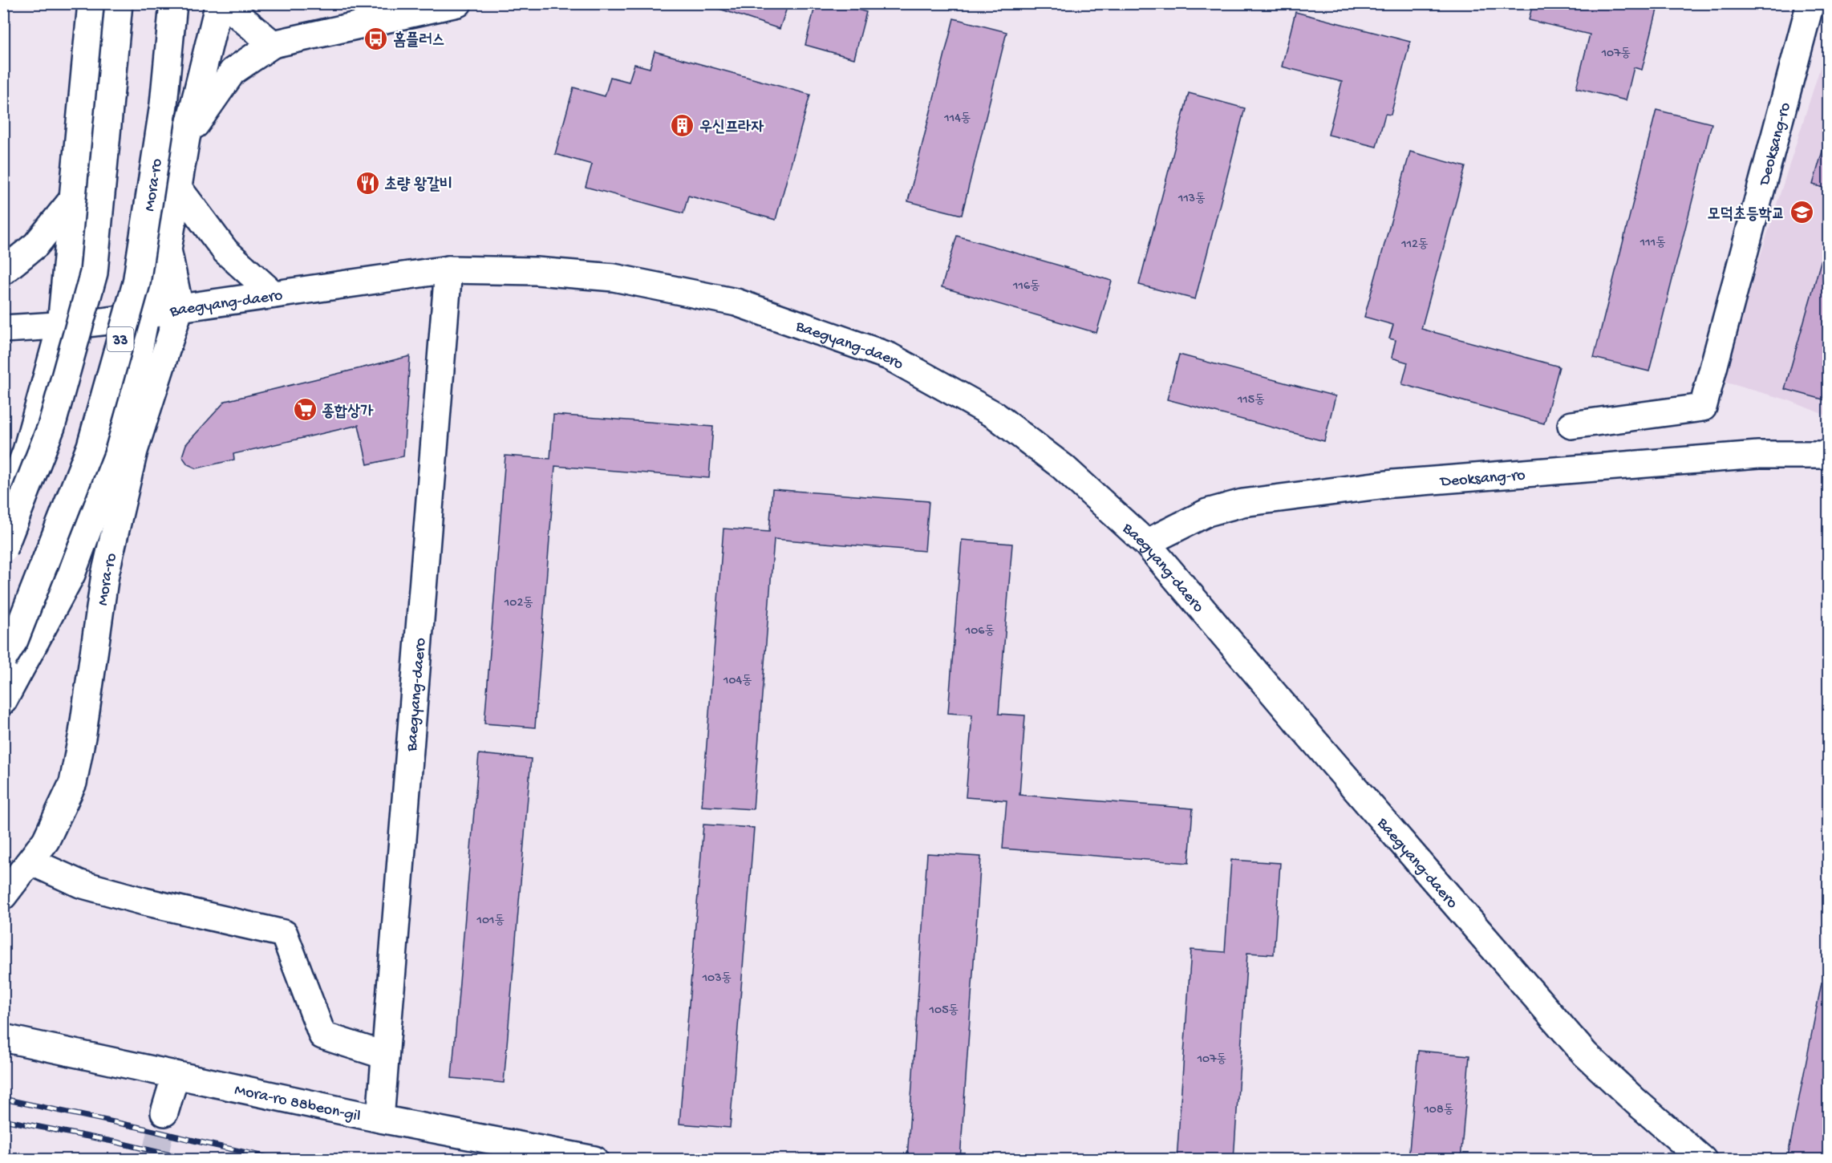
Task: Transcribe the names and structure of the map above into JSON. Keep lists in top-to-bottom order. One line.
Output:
{"streets":{"main road":["Deoksang-ro","Mora-ro","Baegyang-daero","33","Mora-ro 88beon-gil"]},"crossings":[["Deoksang-ro","Baegyang-daero"],["Mora-ro","Baegyang-daero"],["Baegyang-daero","Mora-ro 88beon-gil"]],"places":{"bus stop":["홈플러스"],"building":["우신프라자"],"restaurant":["초량 왕갈비"],"school or university":["모덕초등학교"],"supermarket":["종합상가"]},"house_numbers":["107동","114동","113동","111동","112동","116동","115동","102동","106동","104동","101동","103동","105동","107동","108동"]}
